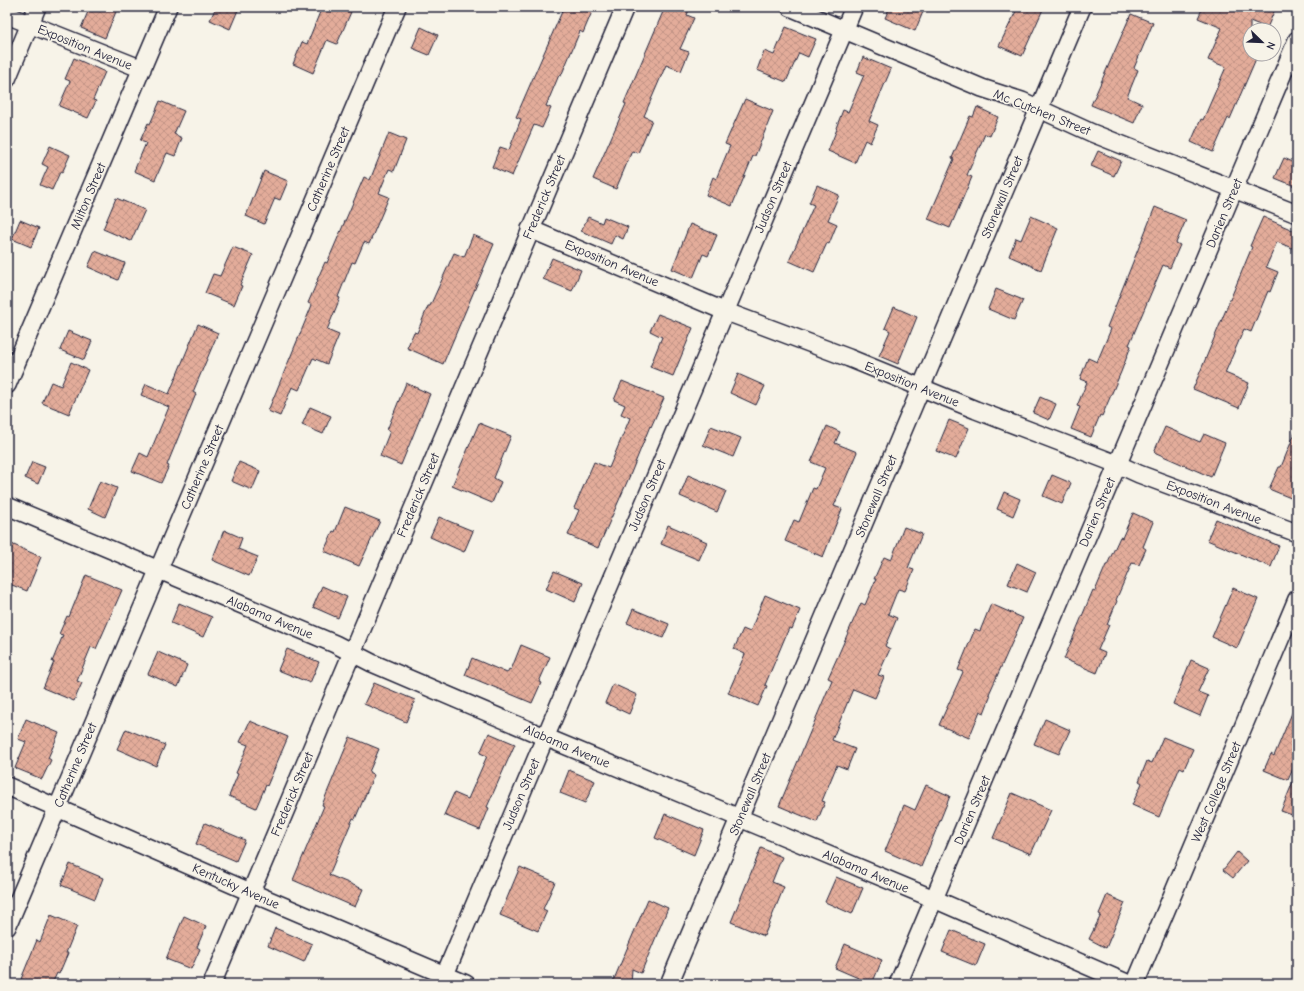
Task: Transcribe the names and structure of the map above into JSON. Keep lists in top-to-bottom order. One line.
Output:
{"streets":{"street":["Exposition Avenue","Mc Cutchen Street","Catherine Street","Milton Street","Frederick Street","Judson Street","Stonewall Street","Darien Street","Alabama Avenue","West College Street","Kentucky Avenue"]},"crossings":[["Exposition Avenue","Milton Street"],["Exposition Avenue","Frederick Street"],["Exposition Avenue","Judson Street"],["Exposition Avenue","Stonewall Street"],["Exposition Avenue","Darien Street"],["Mc Cutchen Street","Judson Street"],["Mc Cutchen Street","Stonewall Street"],["Mc Cutchen Street","Darien Street"],["Catherine Street","Alabama Avenue"],["Catherine Street","Kentucky Avenue"],["Frederick Street","Alabama Avenue"],["Frederick Street","Kentucky Avenue"],["Judson Street","Alabama Avenue"],["Judson Street","Kentucky Avenue"],["Stonewall Street","Alabama Avenue"],["Darien Street","Alabama Avenue"]],"north":"bottom right"}
